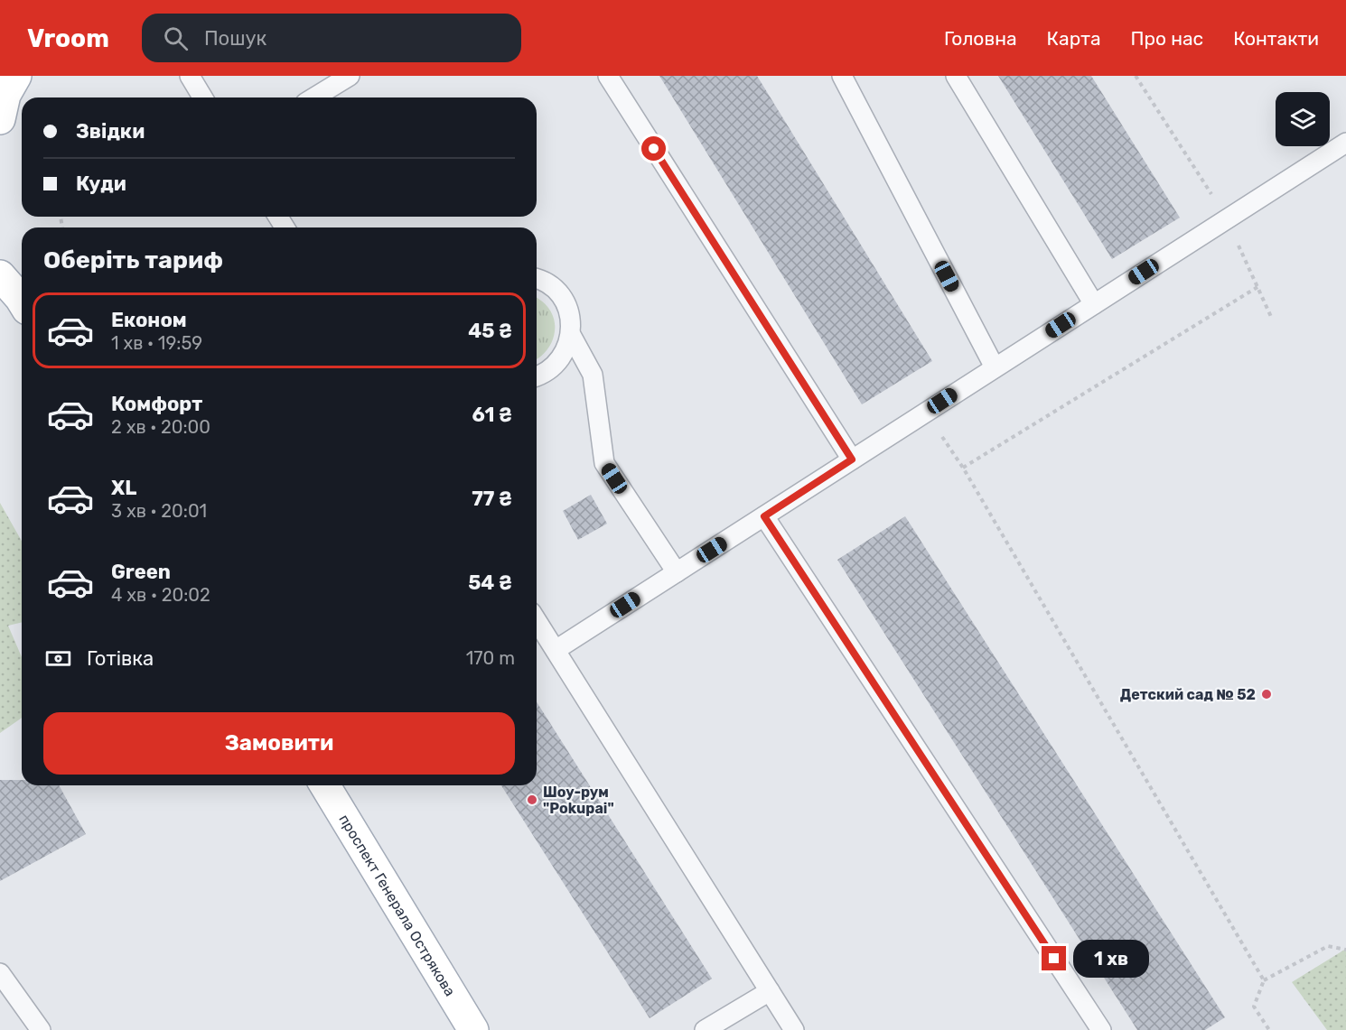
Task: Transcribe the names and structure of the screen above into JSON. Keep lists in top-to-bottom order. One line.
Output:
{"streets":{"main road":["проспект Генерала Острякова"]},"places":["Детский сад № 52","Шоу-рум \"Pokupai\""],"page":{"header":"Vroom","search":"Пошук","nav":["Головна","Карта","Про нас","Контакти"],"banner":["Звідки","Куди"],"heading":"Оберіть тариф","list":[{"name":"Економ","note":"1 хв · 19:59","value":"45 ₴"},{"name":"Комфорт","note":"2 хв · 20:00","value":"61 ₴"},{"name":"XL","note":"3 хв · 20:01","value":"77 ₴"},{"name":"Green","note":"4 хв · 20:02","value":"54 ₴"}],"pay":["Готівка","170 m"],"buttons":"Замовити","bubble":"1 хв"}}
